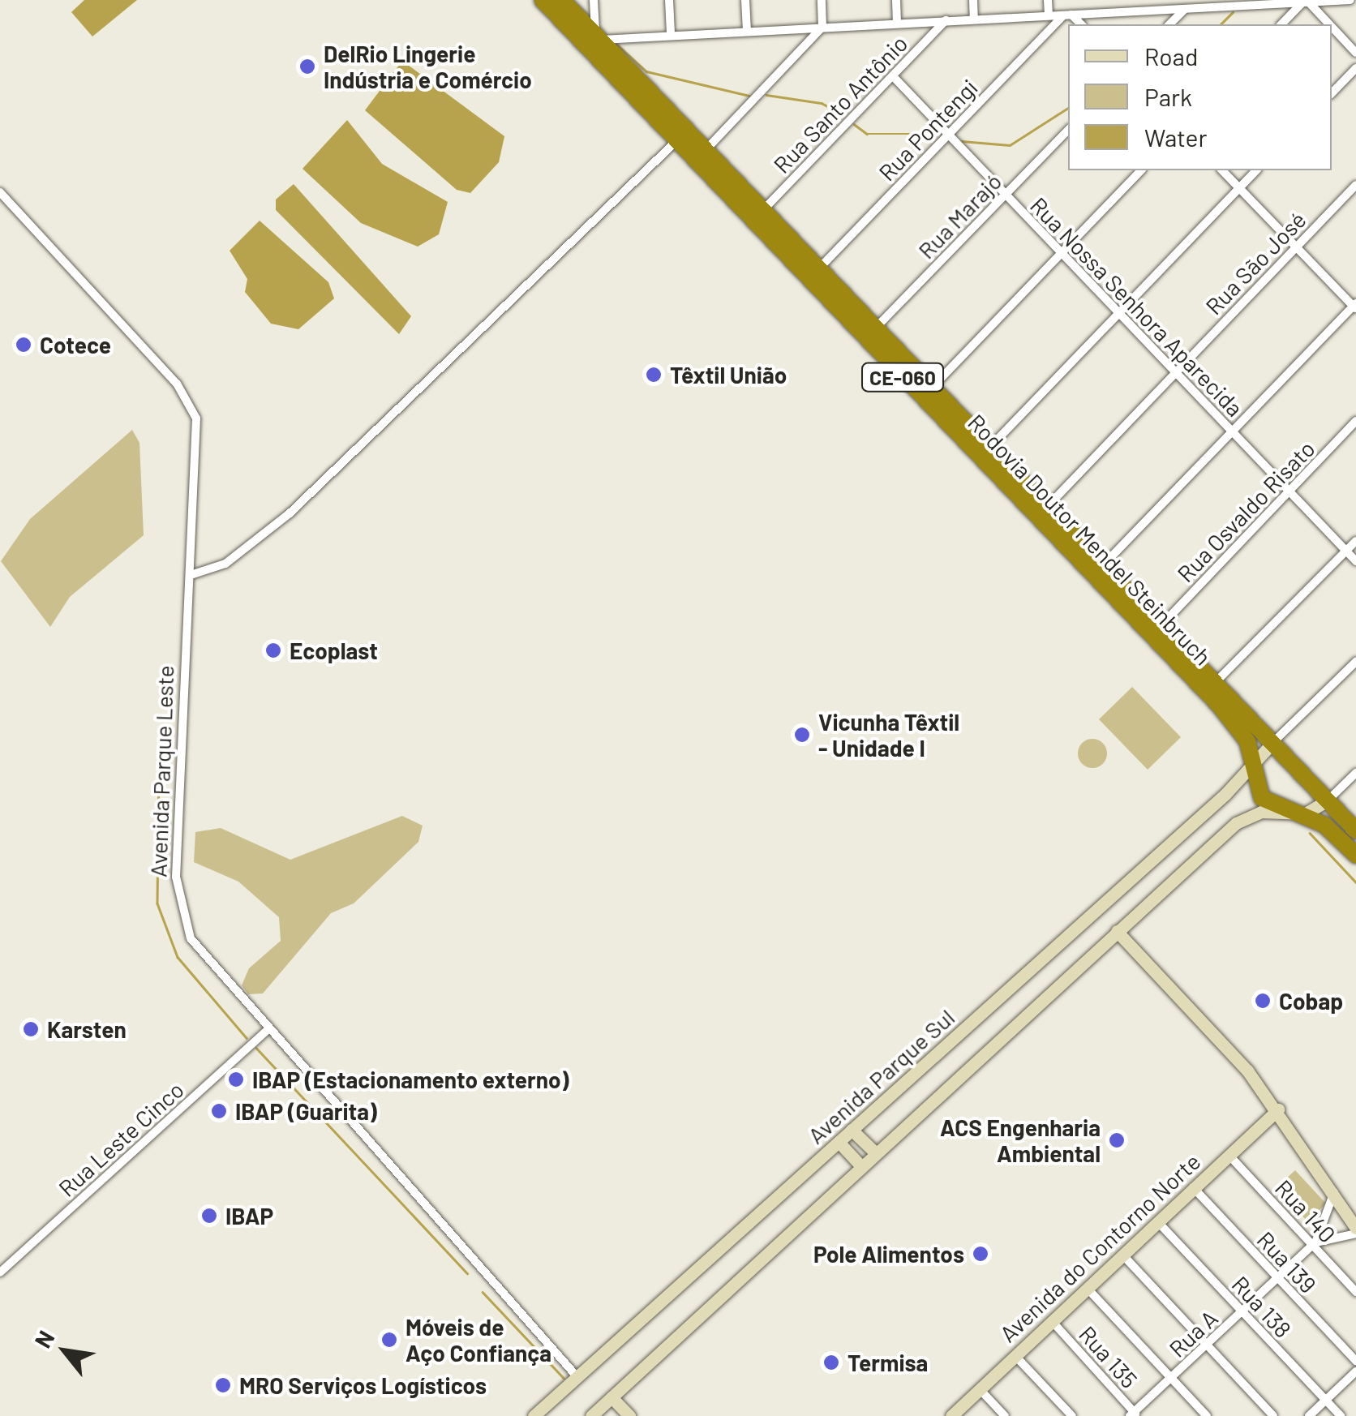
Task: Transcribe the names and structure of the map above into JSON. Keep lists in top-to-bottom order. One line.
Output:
{"streets":{"highway":["CE-060","Rodovia Doutor Mendel Steinbruch"],"street":["Rua Santo Antônio","Rua Pontengi","Rua Marajó","Rua São José","Rua Nossa Senhora Aparecida","Rua Osvaldo Risato","Avenida Parque Leste","Avenida Parque Sul","Rua Leste Cinco","Rua 140","Avenida do Contorno Norte","Rua 139","Rua 138","Rua A","Rua 135"]},"crossings":[["Rua Santo Antônio","Rua Nossa Senhora Aparecida"],["Rua Santo Antônio","Rodovia Doutor Mendel Steinbruch"],["Rua Pontengi","Rua Nossa Senhora Aparecida"],["Rua Pontengi","Rodovia Doutor Mendel Steinbruch"],["Rua Marajó","Rua Nossa Senhora Aparecida"],["Rua Marajó","Rodovia Doutor Mendel Steinbruch"],["Rua São José","Rua Nossa Senhora Aparecida"],["Rua São José","Rodovia Doutor Mendel Steinbruch"],["Rua Nossa Senhora Aparecida","Rua Osvaldo Risato"],["Rua Osvaldo Risato","Rodovia Doutor Mendel Steinbruch"],["Rodovia Doutor Mendel Steinbruch","Avenida Parque Sul"],["Avenida Parque Leste","Avenida Parque Sul"],["Avenida Parque Leste","Rua Leste Cinco"],["Rua 140","Avenida do Contorno Norte"],["Rua 140","Rua A"],["Avenida do Contorno Norte","Rua 139"],["Avenida do Contorno Norte","Rua 138"],["Avenida do Contorno Norte","Rua 135"],["Rua 139","Rua A"],["Rua 138","Rua A"],["Rua A","Rua 135"]],"places":["DelRio Lingerie Indústria e Comércio","Cotece","Têxtil União","Ecoplast","Vicunha Têxtil - Unidade I","Cobap","Karsten","IBAP (Estacionamento externo)","IBAP (Guarita)","ACS Engenharia Ambiental","IBAP","Pole Alimentos","Móveis de Aço Confiança","Termisa","MRO Serviços Logísticos"],"legend":["Road","Park","Water"],"north":"top left"}
